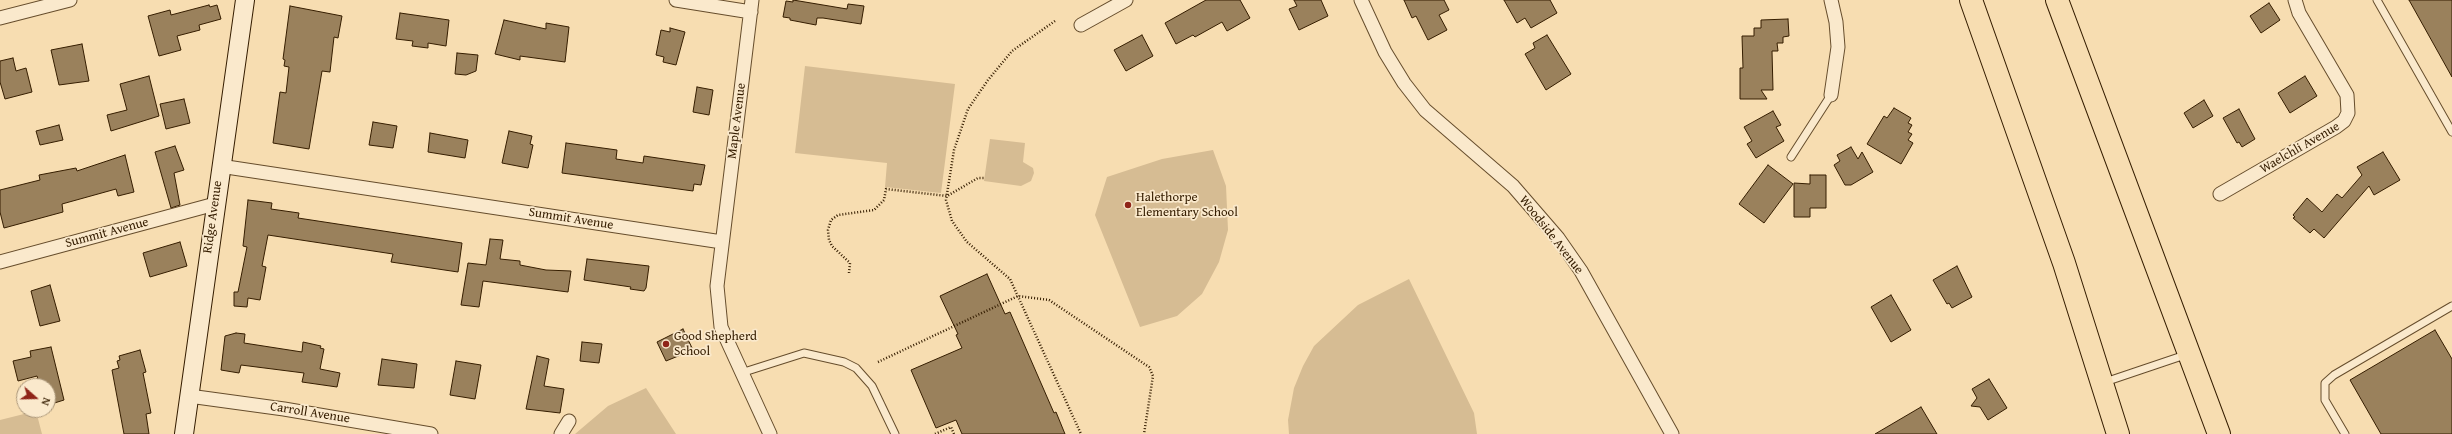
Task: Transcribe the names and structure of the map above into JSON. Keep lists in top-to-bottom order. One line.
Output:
{"streets":{"street":["Maple Avenue","Waelchli Avenue","Ridge Avenue","Summit Avenue","Woodside Avenue","Carroll Avenue"]},"crossings":[["Maple Avenue","Summit Avenue"],["Ridge Avenue","Summit Avenue"],["Ridge Avenue","Carroll Avenue"]],"places":["Halethorpe Elementary School","Good Shepherd School"],"north":"right"}
